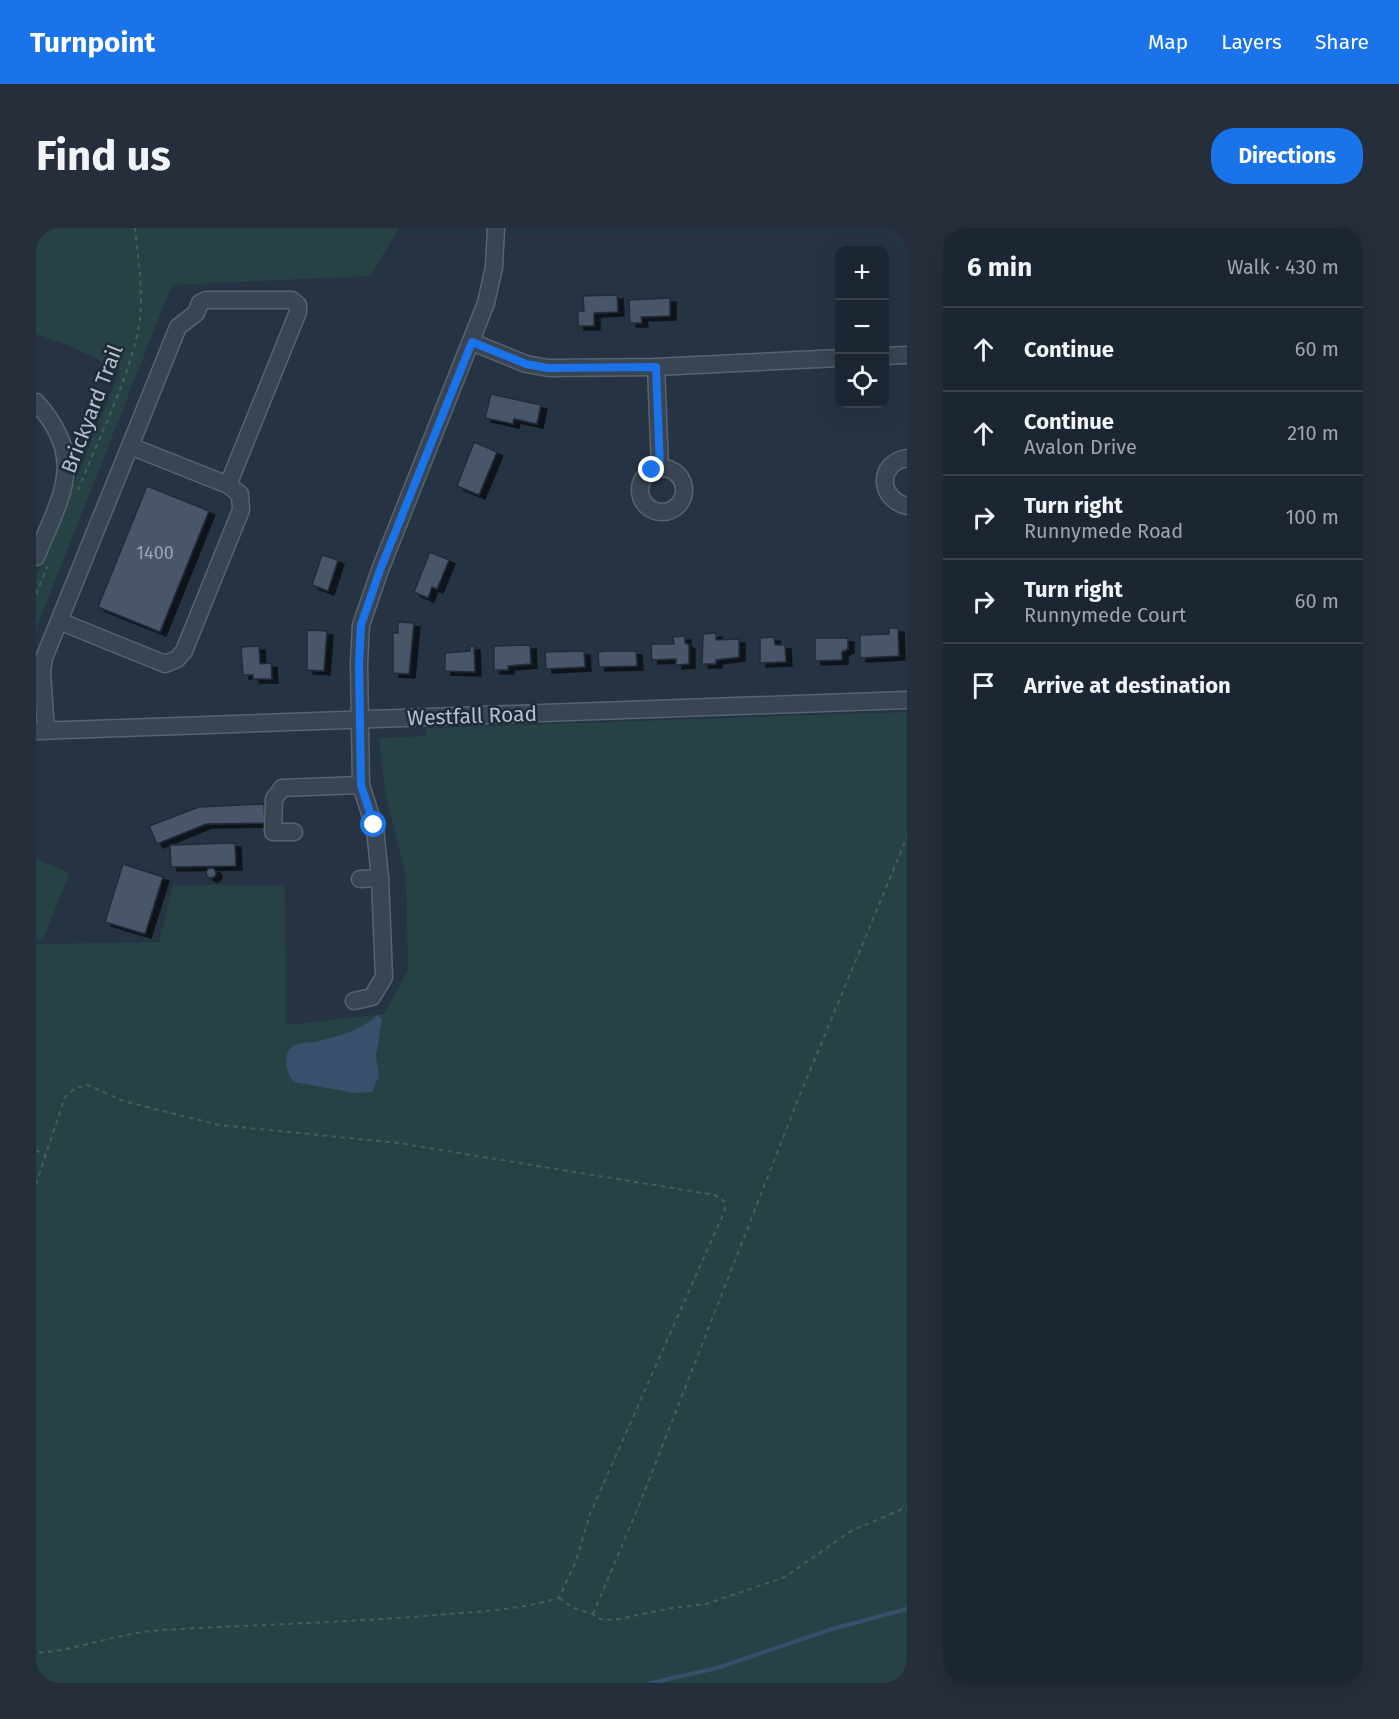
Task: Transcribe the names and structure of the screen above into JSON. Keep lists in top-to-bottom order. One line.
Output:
{"streets":{"street":["Westfall Road"],"path":["Brickyard Trail"]},"house_numbers":["1400"],"page":{"header":"Turnpoint","nav":["Map","Layers","Share"],"buttons":"Directions","title":"Find us","heading":["6 min","Walk · 430 m"],"map_buttons":["+","−"],"list":[["Continue","60 m"],["Continue","Avalon Drive","210 m"],["Turn right","Runnymede Road","100 m"],["Turn right","Runnymede Court","60 m"],"Arrive at destination"]}}
